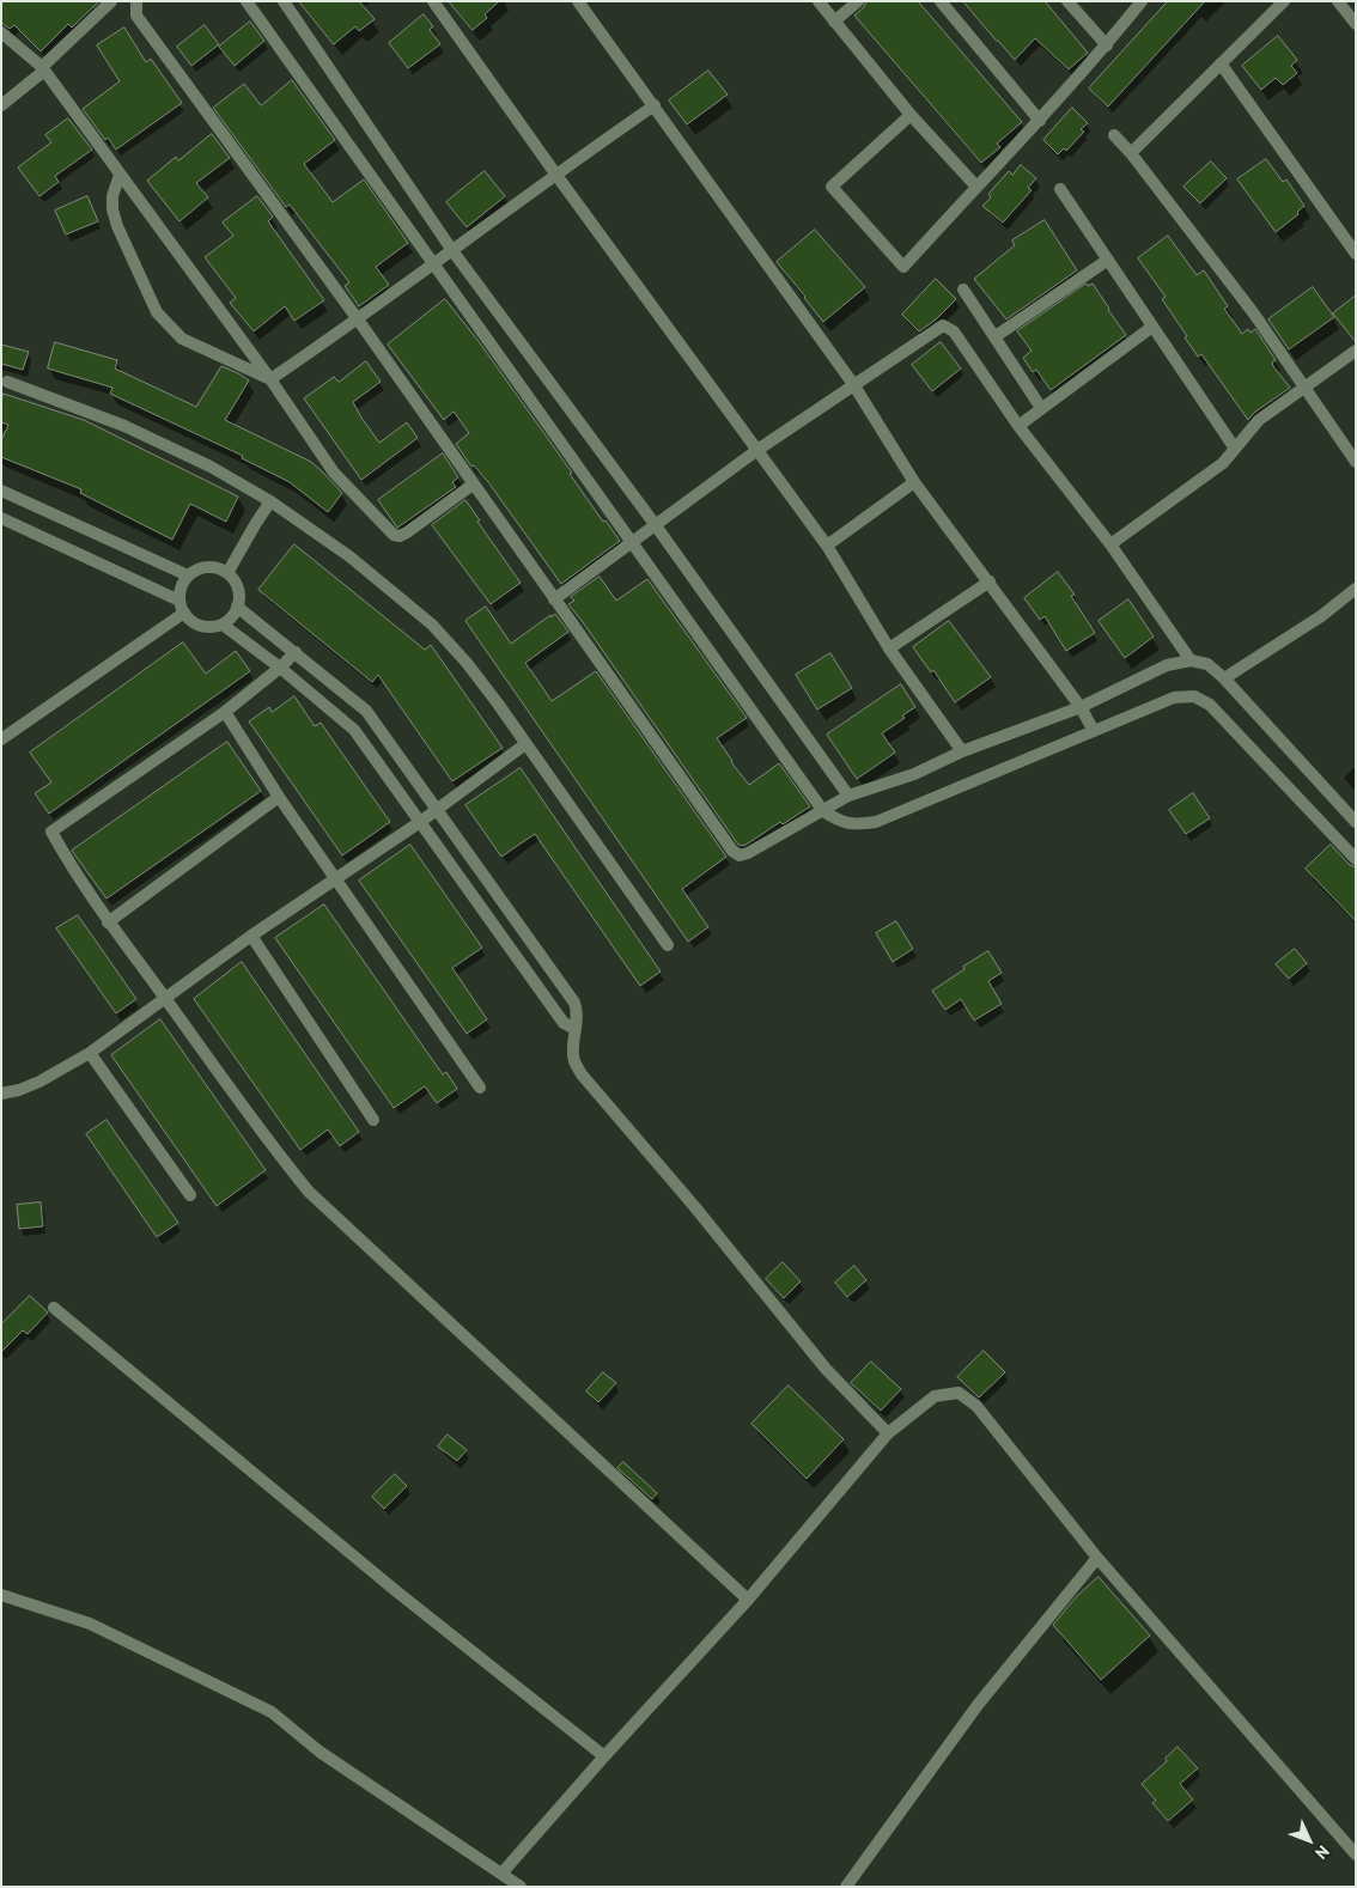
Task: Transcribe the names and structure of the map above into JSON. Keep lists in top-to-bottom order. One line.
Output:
{"north":"bottom right"}
